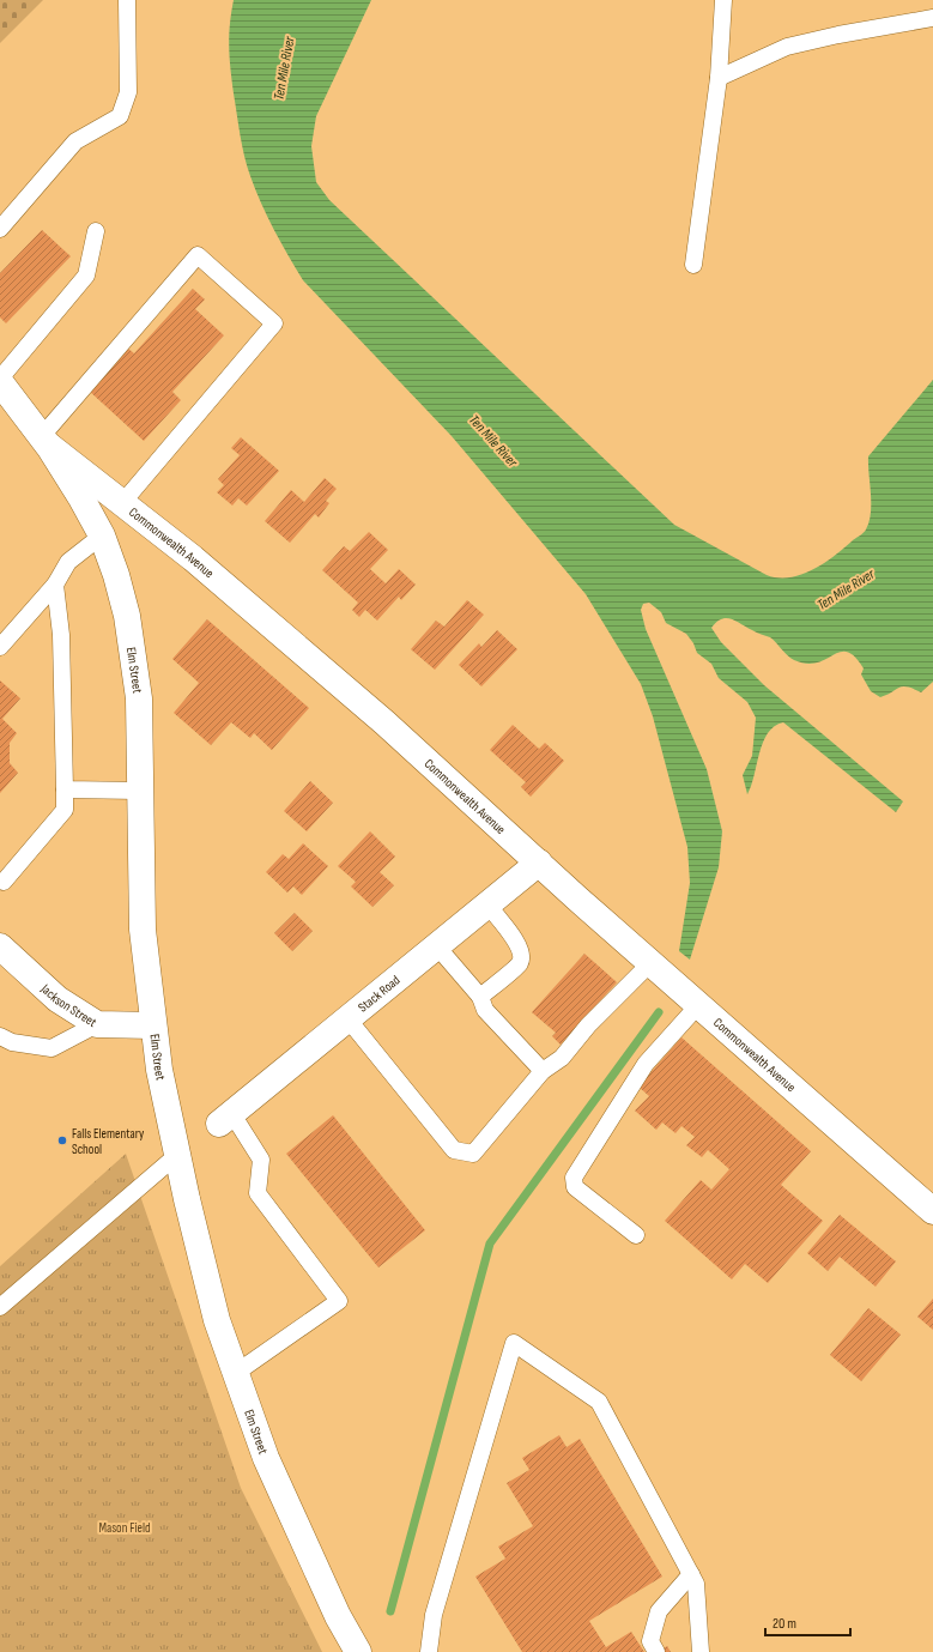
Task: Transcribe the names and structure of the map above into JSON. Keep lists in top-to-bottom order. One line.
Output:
{"streets":{"street":["Commonwealth Avenue","Elm Street","Stack Road","Jackson Street"]},"crossings":[["Commonwealth Avenue","Elm Street"],["Commonwealth Avenue","Stack Road"],["Elm Street","Jackson Street"]],"water":["Ten Mile River"],"parks":["Mason Field"],"places":["Falls Elementary School"],"scale_bar":"20 m"}
